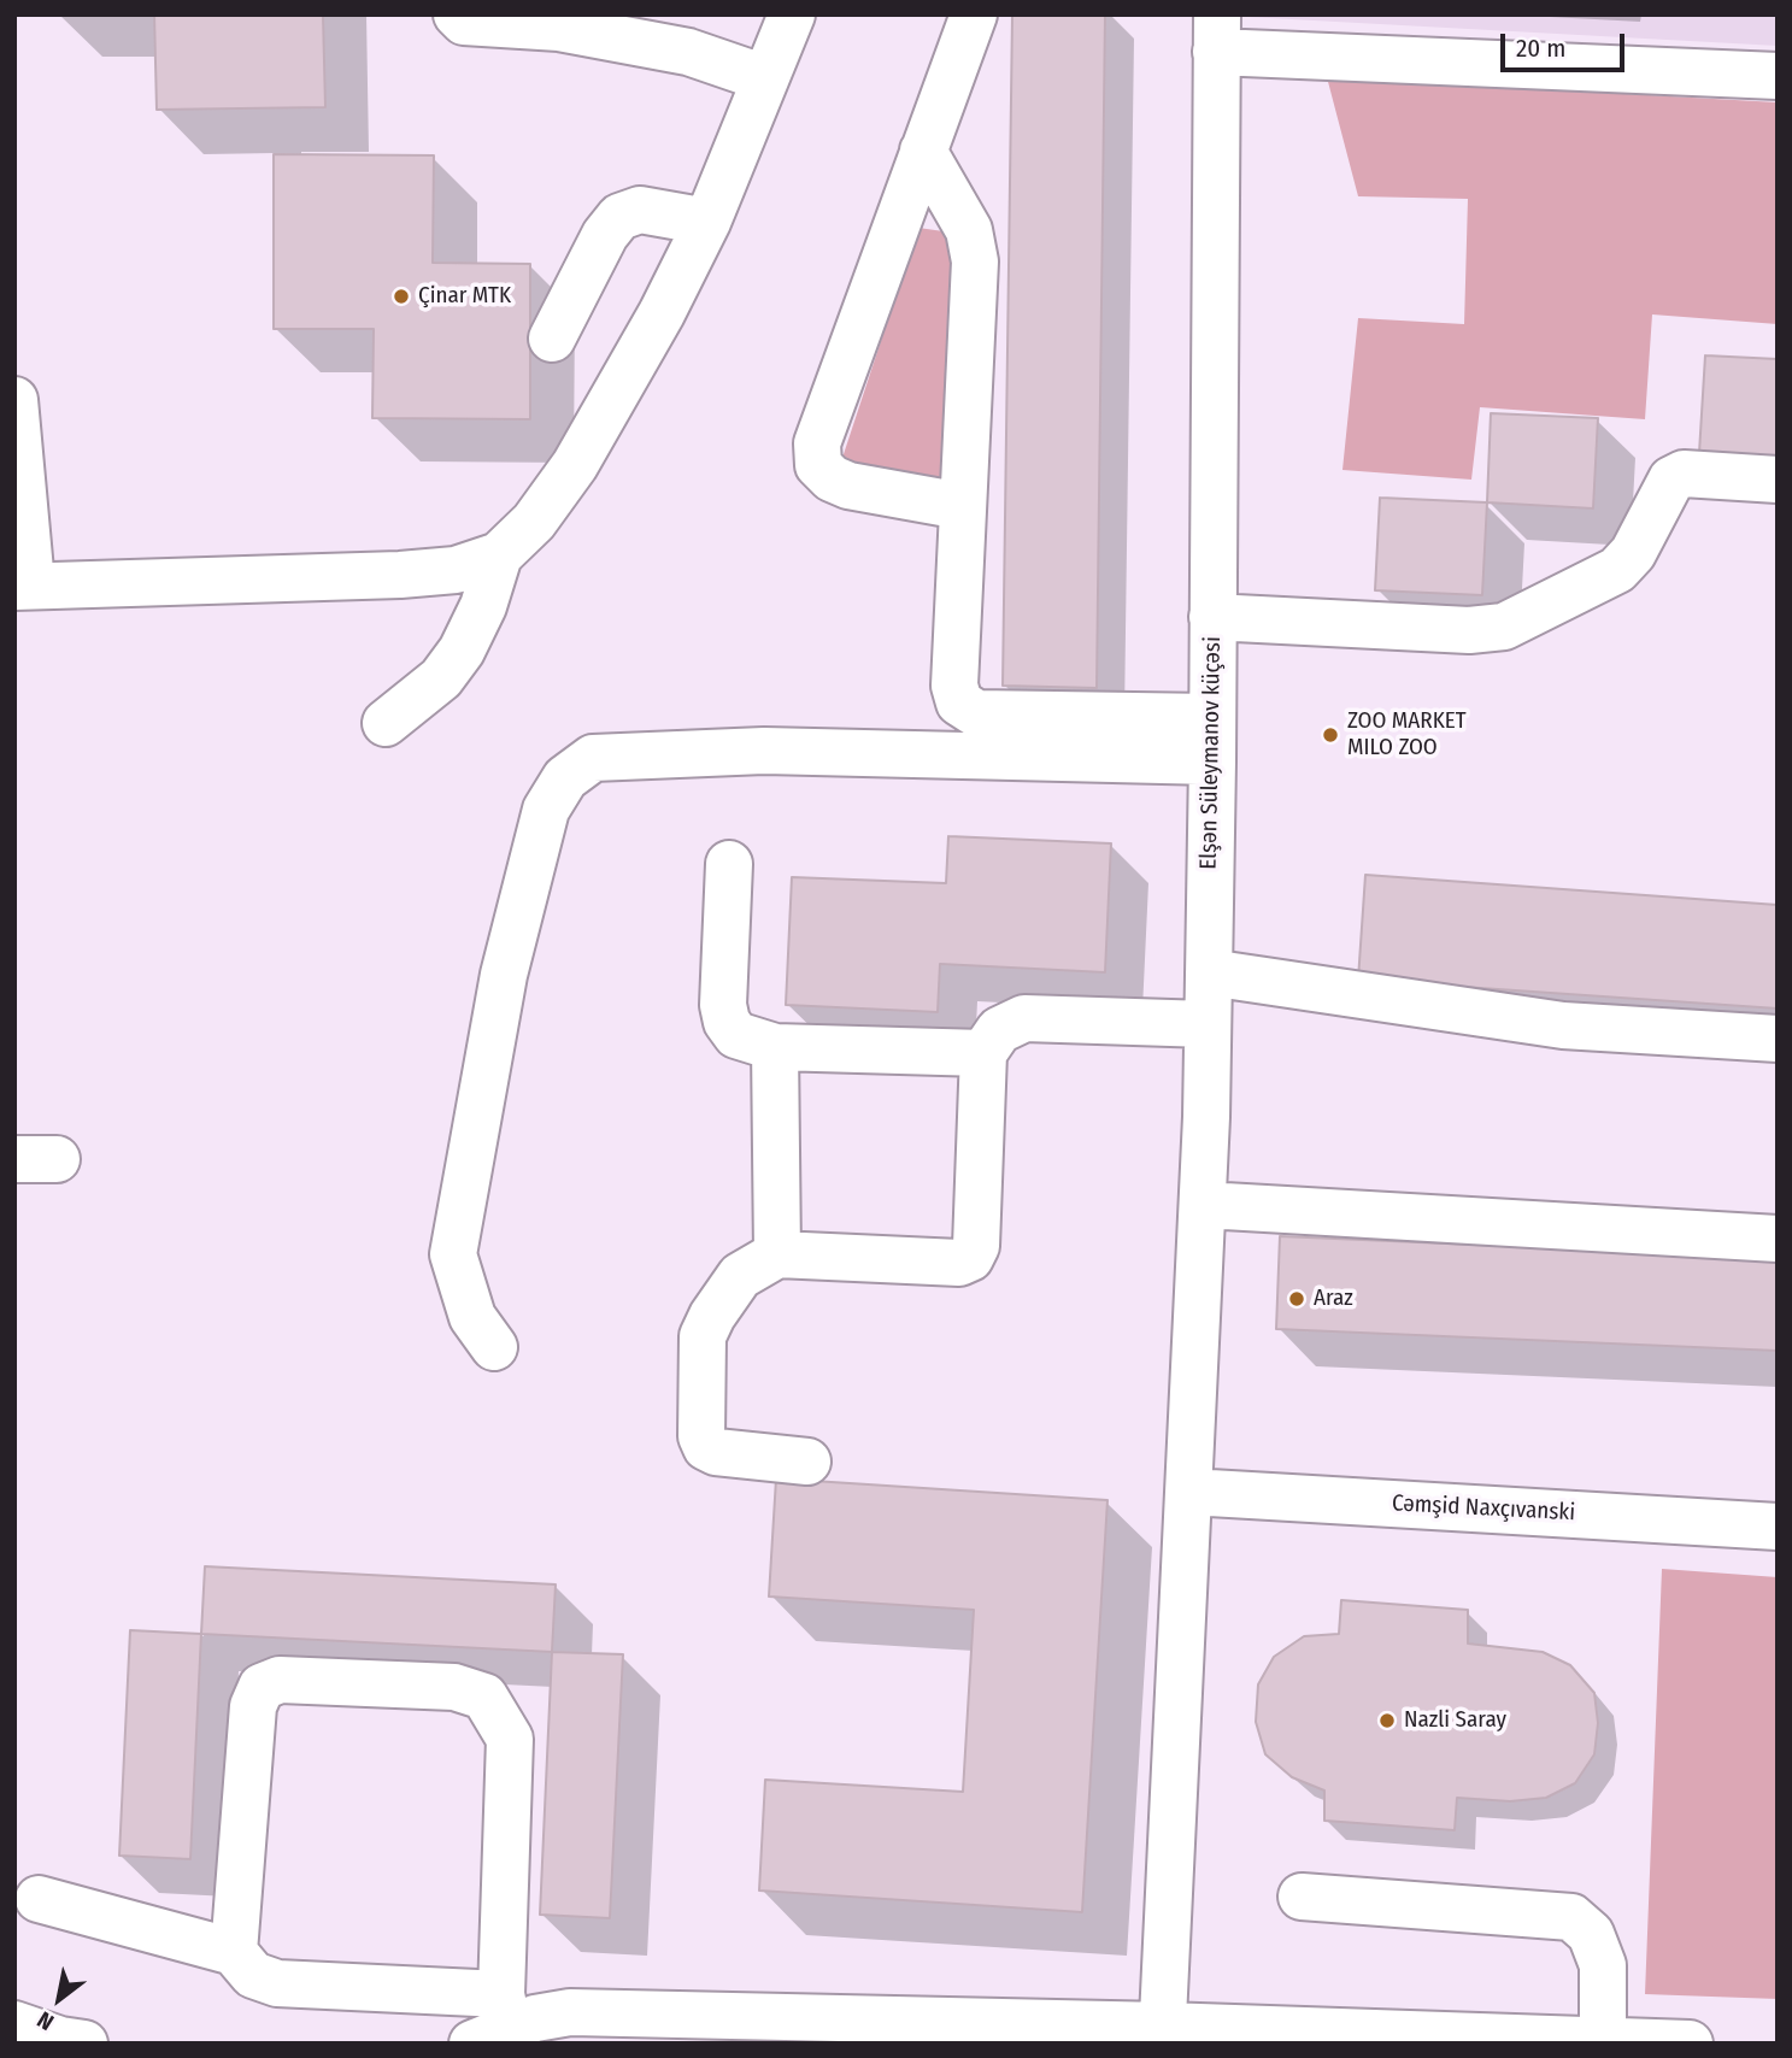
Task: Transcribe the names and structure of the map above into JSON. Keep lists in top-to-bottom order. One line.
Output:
{"streets":{"street":["Elşən Süleymanov küçəsi","Cəmşid Naxçıvanski"]},"crossings":[["Elşən Süleymanov küçəsi","Cəmşid Naxçıvanski"]],"places":["Çinar MTK","ZOO MARKET MILO ZOO","Araz","Nazli Saray"],"scale_bar":"20 m","north":"bottom left"}
